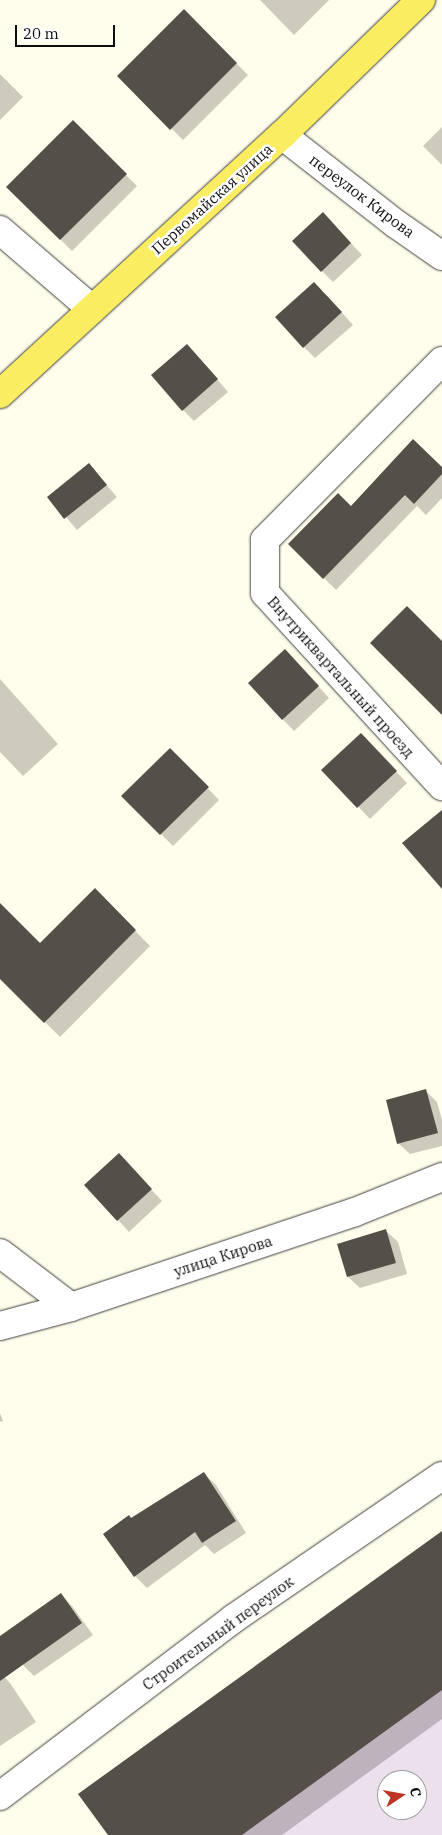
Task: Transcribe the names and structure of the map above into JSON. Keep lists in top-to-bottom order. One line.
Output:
{"streets":{"main road":["Первомайская улица"],"street":["переулок Кирова","Внутриквартальный проезд","улица Кирова","Строительный переулок"]},"crossings":[["переулок Кирова","Первомайская улица"]],"scale_bar":"20 m","north":"right"}
